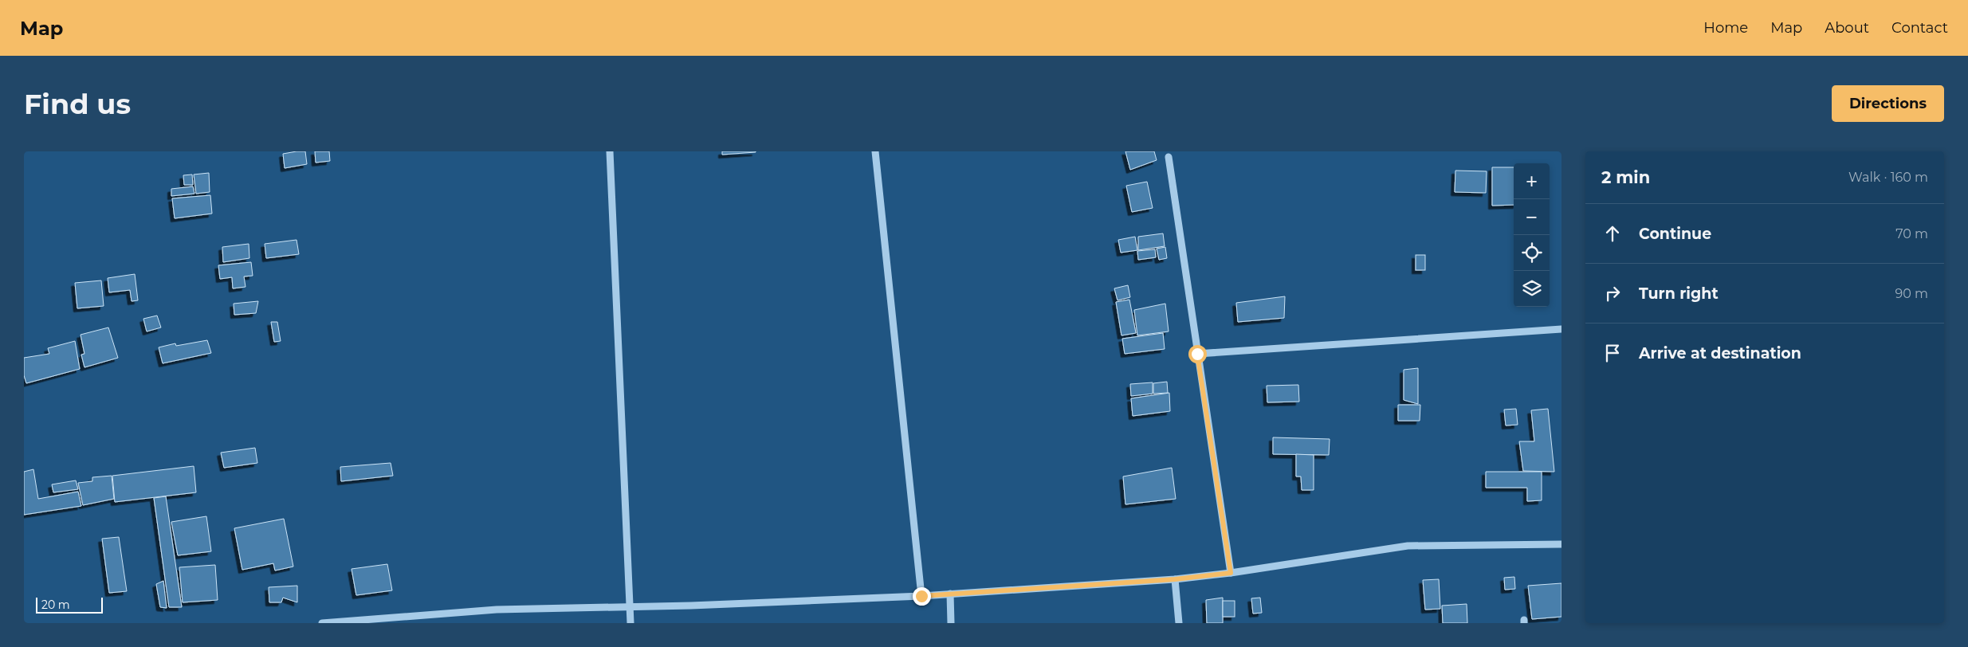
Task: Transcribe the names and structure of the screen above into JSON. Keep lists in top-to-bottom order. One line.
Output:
{"scale_bar":"20 m","page":{"header":"Map","nav":["Home","Map","About","Contact"],"buttons":"Directions","title":"Find us","heading":["2 min","Walk · 160 m"],"map_buttons":["+","−"],"list":[["Continue","70 m"],["Turn right","90 m"],"Arrive at destination"],"scale":"20 m"}}
